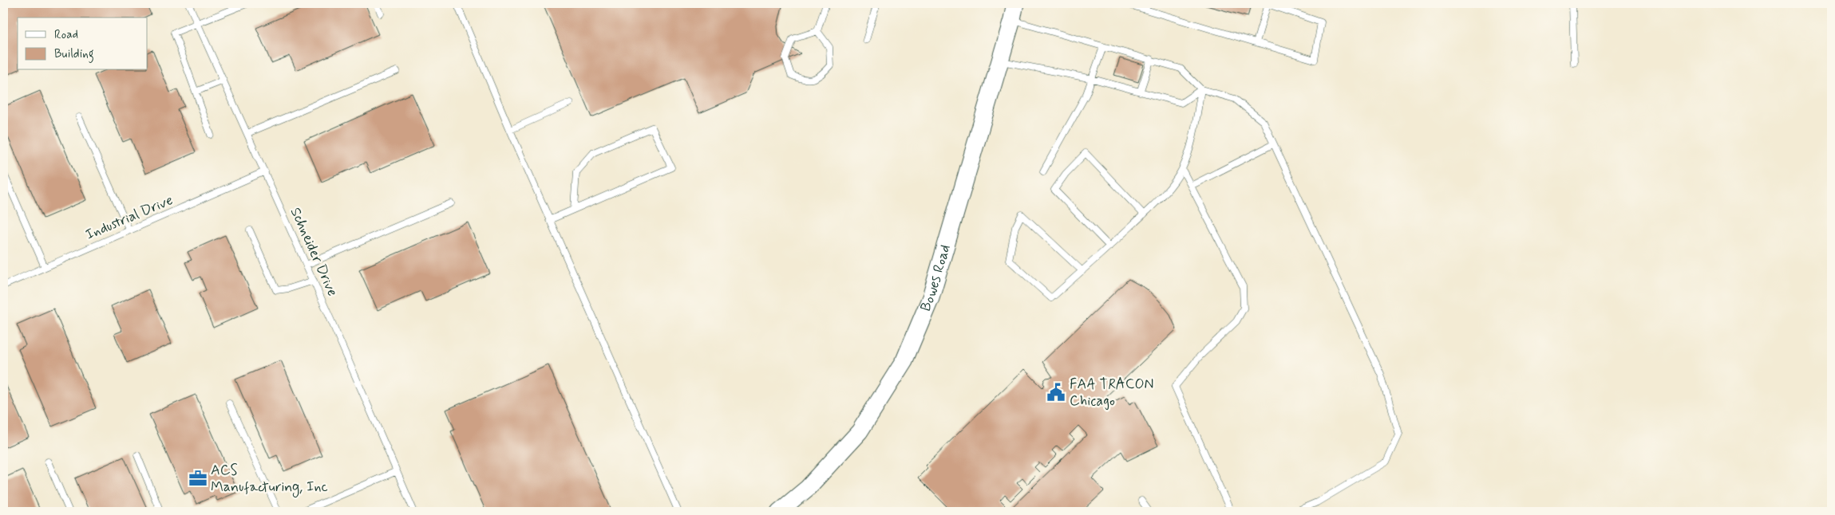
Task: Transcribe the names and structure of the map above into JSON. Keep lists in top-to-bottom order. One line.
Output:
{"streets":{"main road":["Bowes Road"],"lane":["Industrial Drive","Schneider Drive"]},"crossings":[["Industrial Drive","Schneider Drive"]],"places":{"public building":["FAA TRACON Chicago"],"office":["ACS Manufacturing, Inc"]},"legend":["Road","Building"]}
